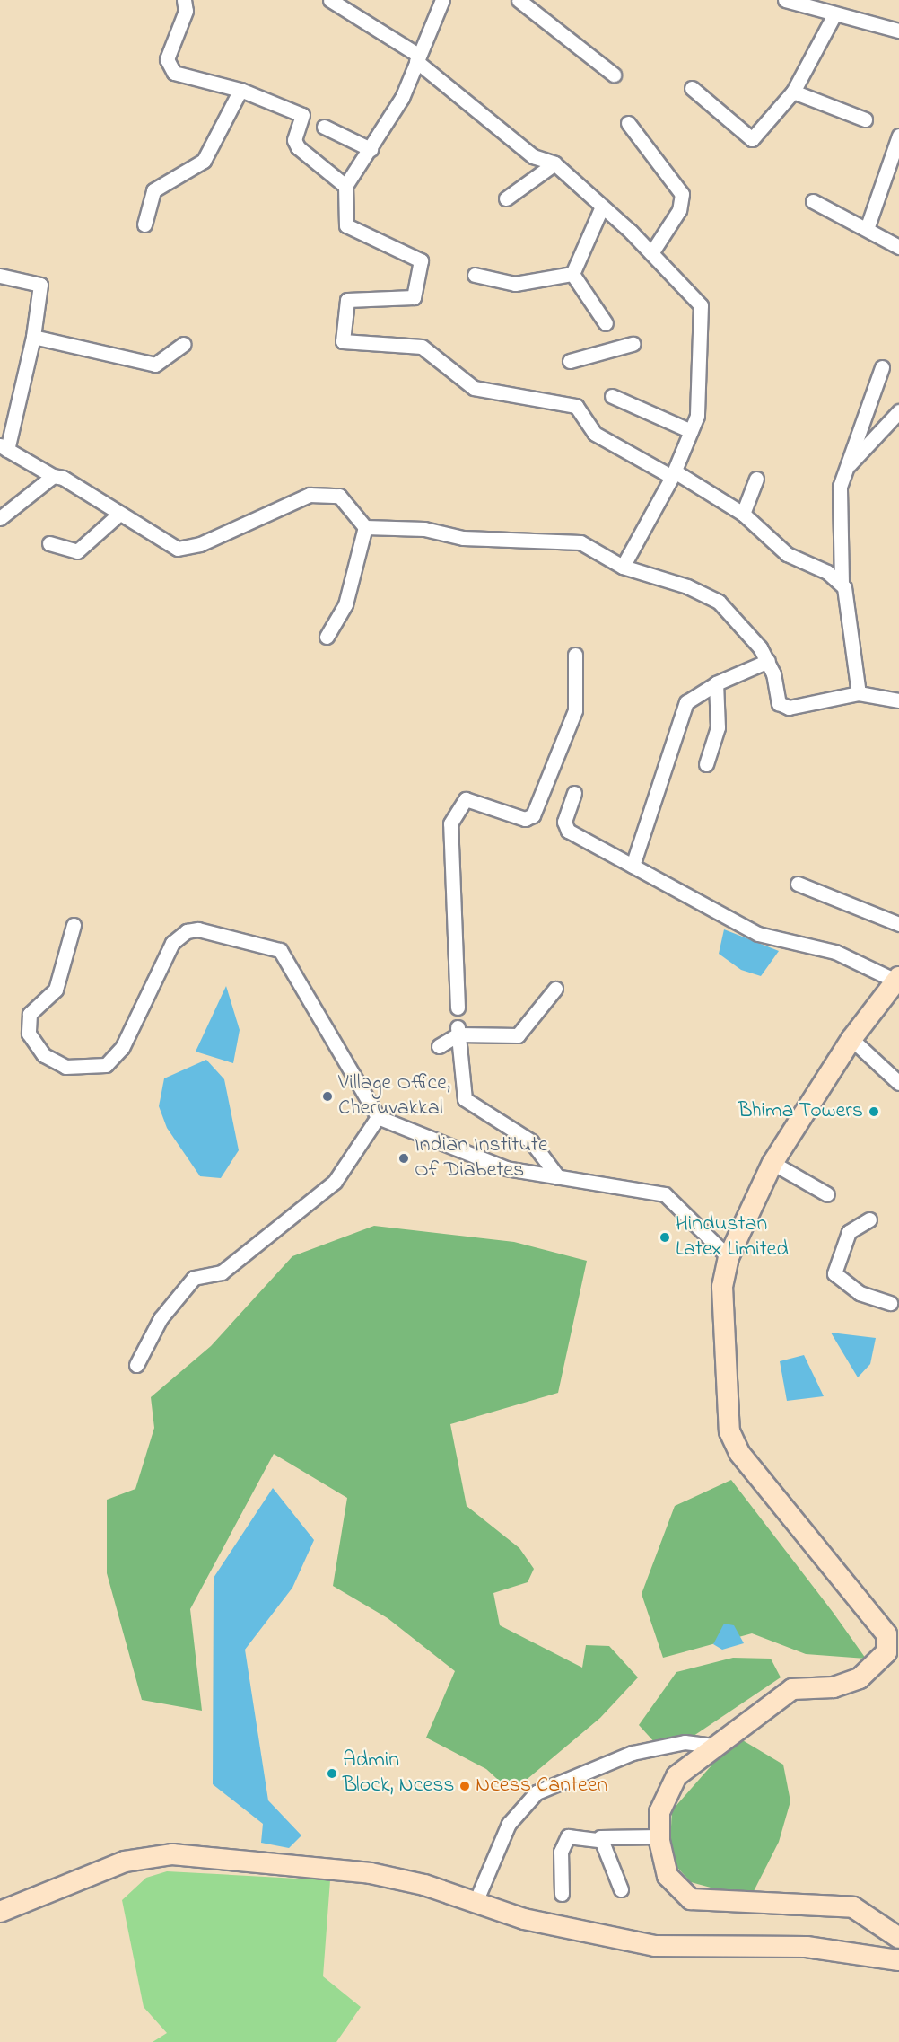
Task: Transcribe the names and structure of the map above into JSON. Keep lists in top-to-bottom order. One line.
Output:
{"places":["Village Office, Cheruvakkal","Bhima Towers","Indian Institute Of Diabetes","Hindustan Latex Limited","Admin Block, Ncess","Ncess Canteen"]}
